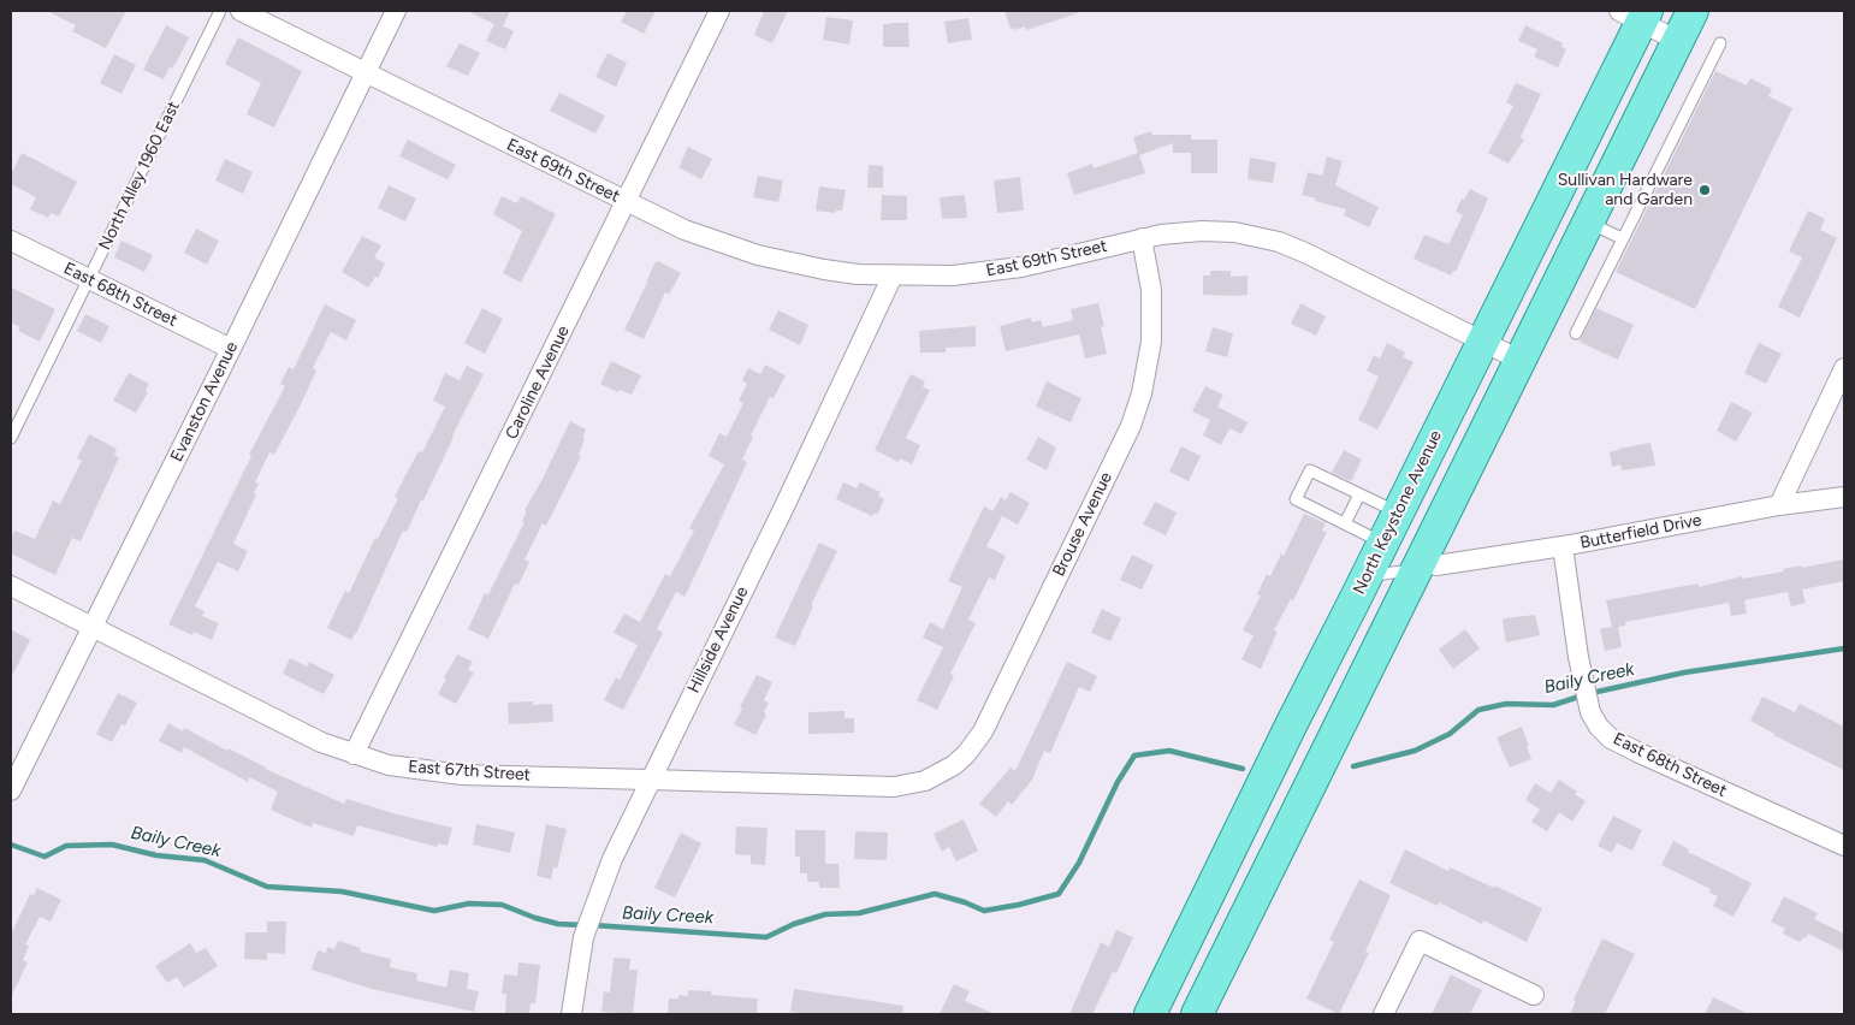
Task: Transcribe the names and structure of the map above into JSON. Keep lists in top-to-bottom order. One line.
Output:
{"streets":{"main road":["North Keystone Avenue"],"street":["East 69th Street","East 68th Street","Caroline Avenue","Evanston Avenue","Brouse Avenue","Butterfield Drive","Hillside Avenue","East 67th Street"],"lane":["North Alley 1960 East"]},"crossings":[["East 69th Street","Caroline Avenue"],["East 69th Street","Evanston Avenue"],["East 69th Street","North Keystone Avenue"],["East 69th Street","Brouse Avenue"],["East 69th Street","Hillside Avenue"],["North Alley 1960 East","East 68th Street"],["East 68th Street","Evanston Avenue"],["East 68th Street","Butterfield Drive"],["Caroline Avenue","East 67th Street"],["Evanston Avenue","East 67th Street"],["Brouse Avenue","East 67th Street"],["Hillside Avenue","East 67th Street"]],"water":["Baily Creek"],"places":["Sullivan Hardware and Garden"]}
